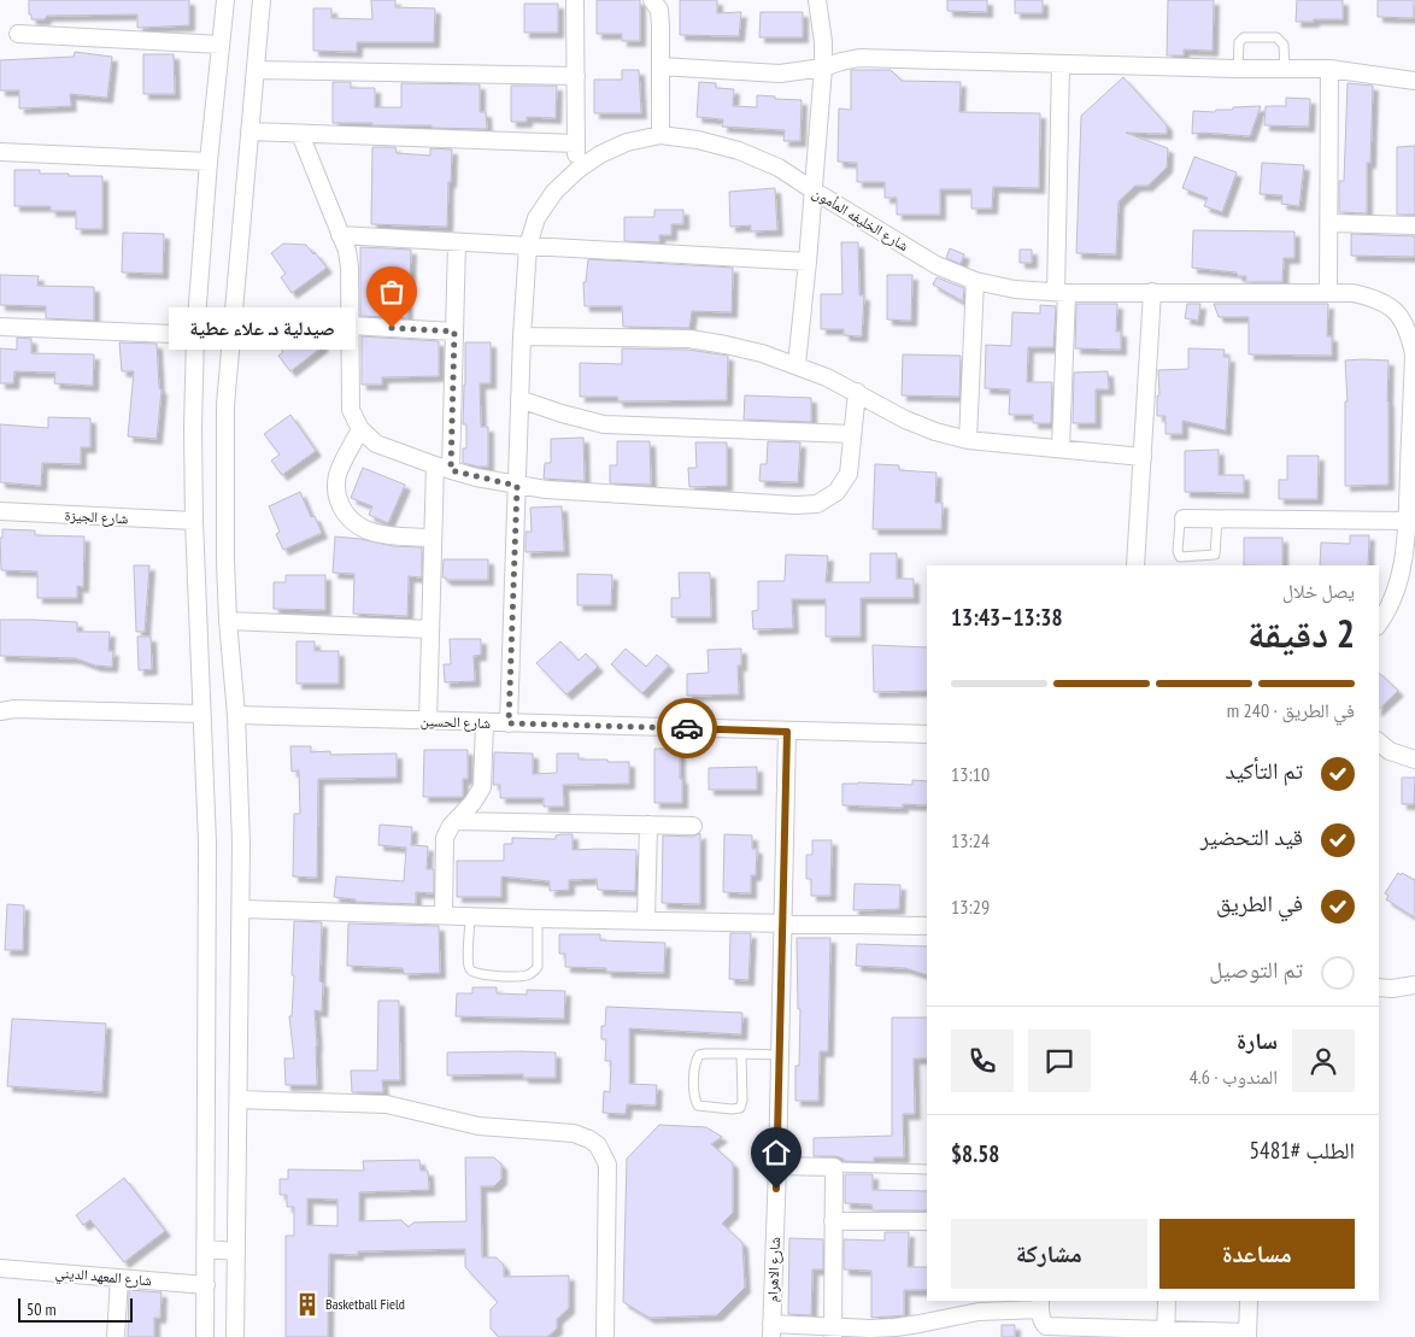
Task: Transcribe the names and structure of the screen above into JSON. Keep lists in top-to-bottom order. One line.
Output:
{"streets":{"street":["شارع الخليفه المأمون","شارع الجيزة","شارع الحسين","شارع الاهرام","شارع المعهد الديني"]},"crossings":[["شارع الخليفه المأمون","شارع الحسين"],["شارع الحسين","شارع الاهرام"]],"places":{"other":["صيدلية د. علاء عطية"],"building":["Basketball Field"]},"scale_bar":"50 m","page":{"bubble":"صيدلية د. علاء عطية","heading":["2 دقيقة","يصل خلال","13:38–13:43"],"panel":["سارة","المندوب · 4.6","الطلب #5481","$8.58"],"bar":"في الطريق · 240 m","list":[["تم التأكيد","13:10"],["قيد التحضير","13:24"],["في الطريق","13:29"],"تم التوصيل"],"buttons":["مساعدة","مشاركة"],"scale":"50 m"}}
